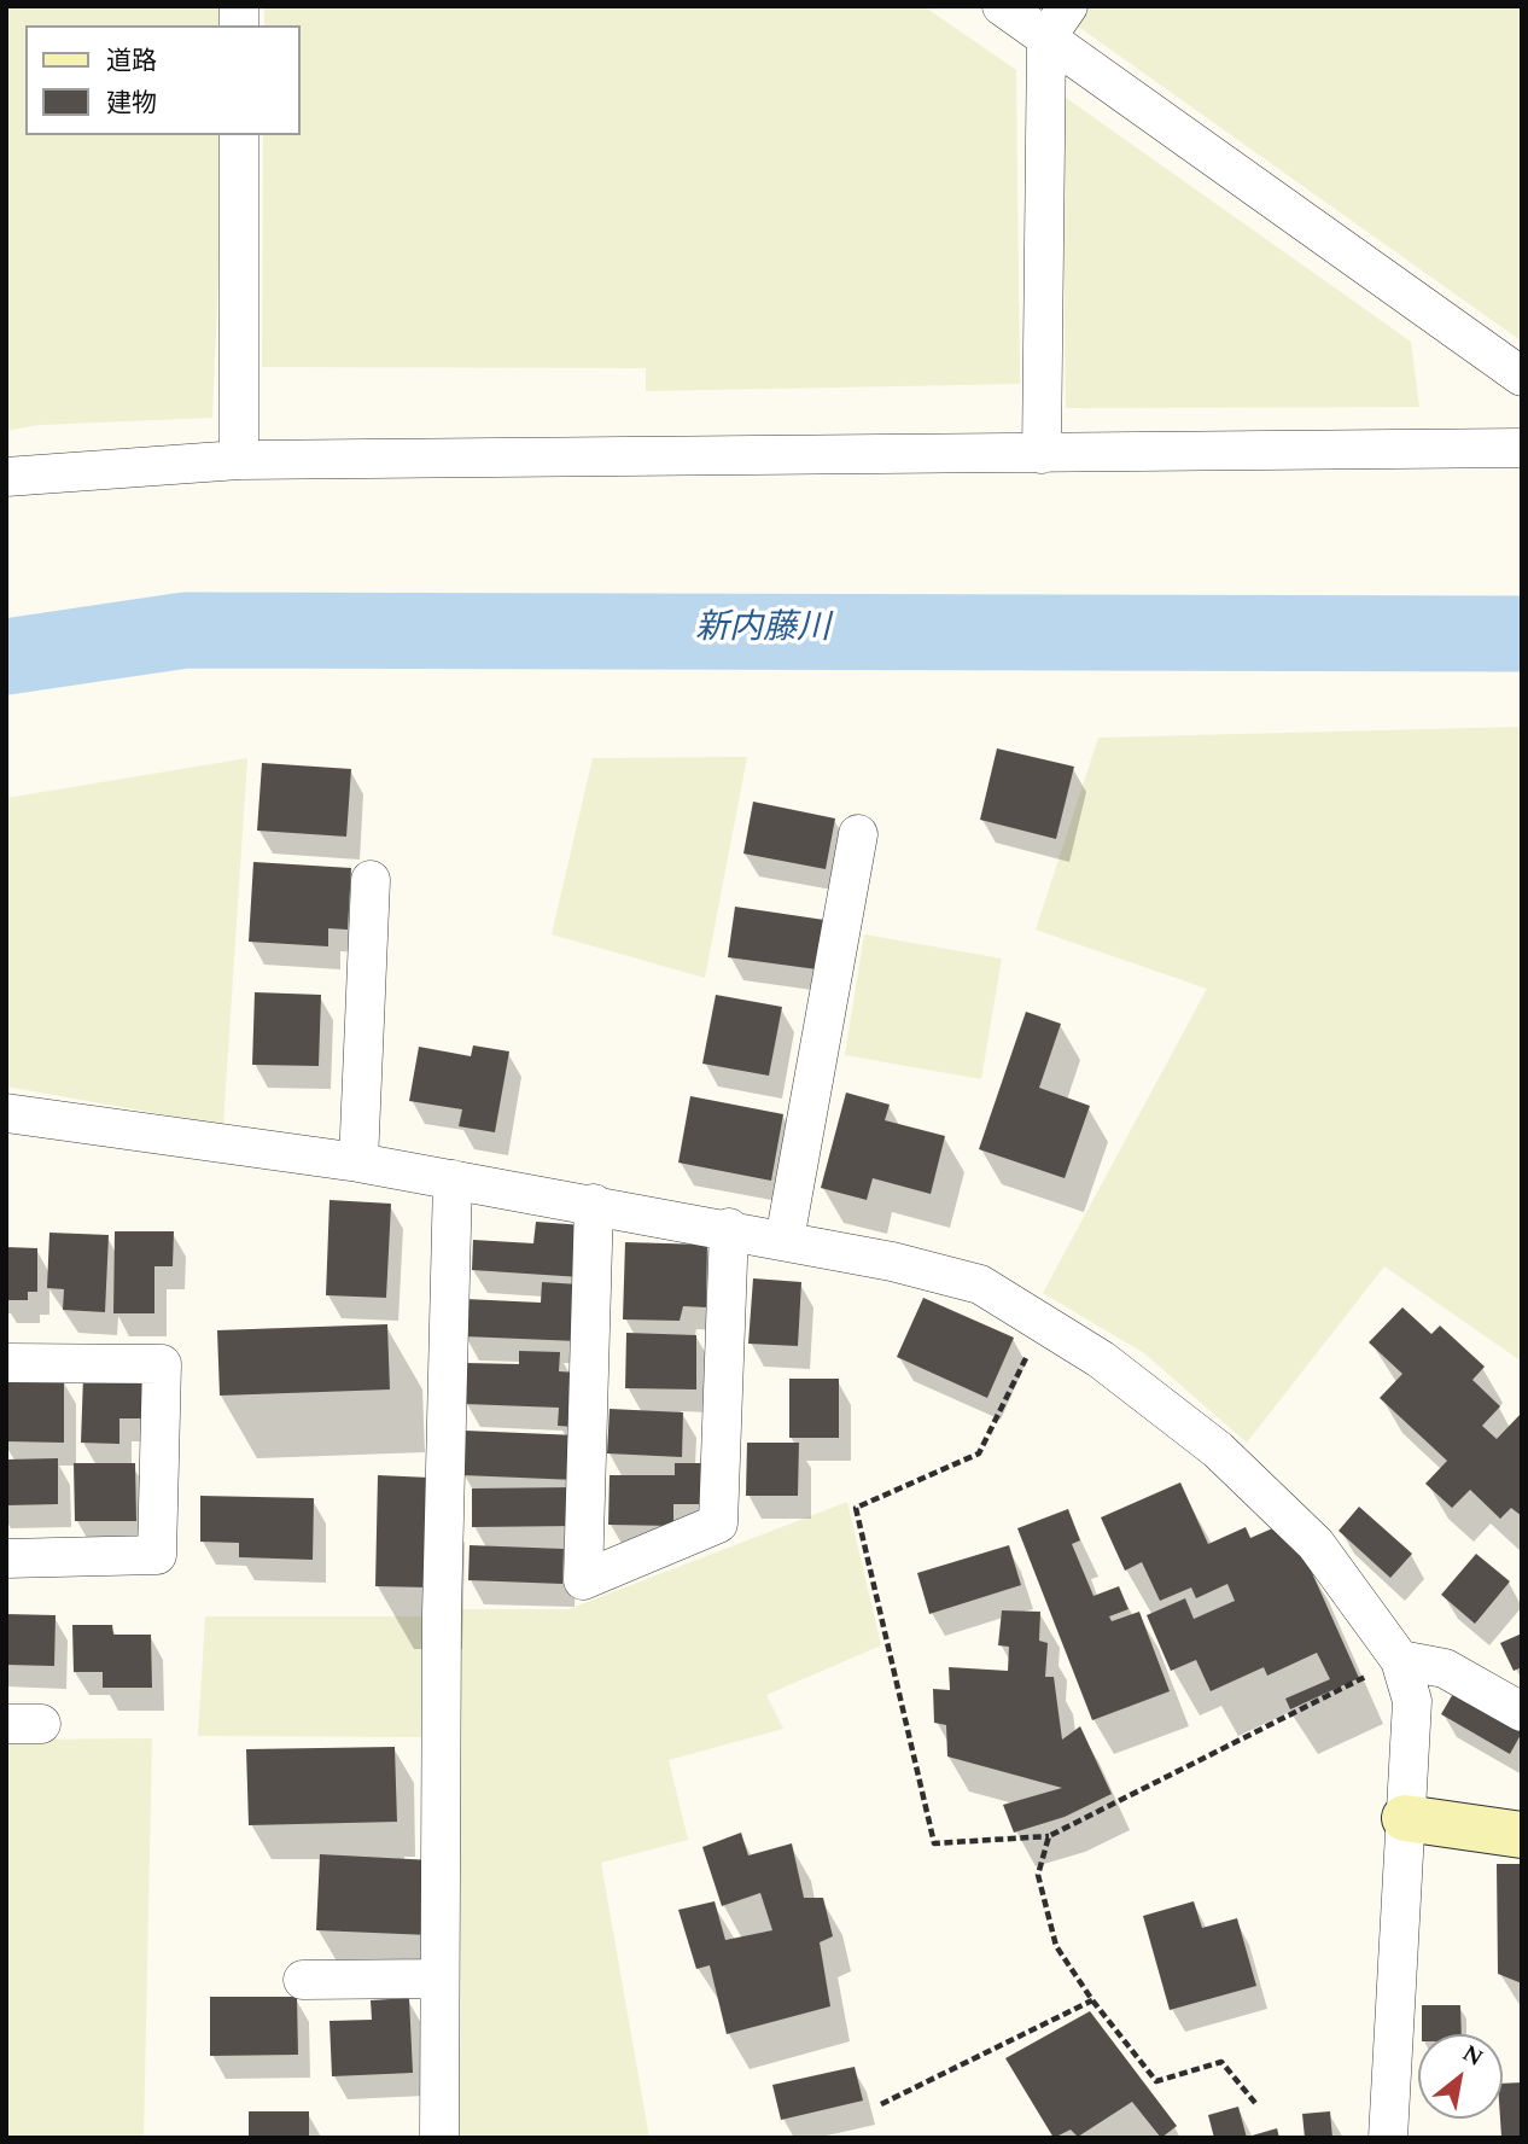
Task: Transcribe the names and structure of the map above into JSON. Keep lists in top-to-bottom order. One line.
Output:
{"water":["新内藤川"],"legend":["道路","建物"],"north":"top right"}
